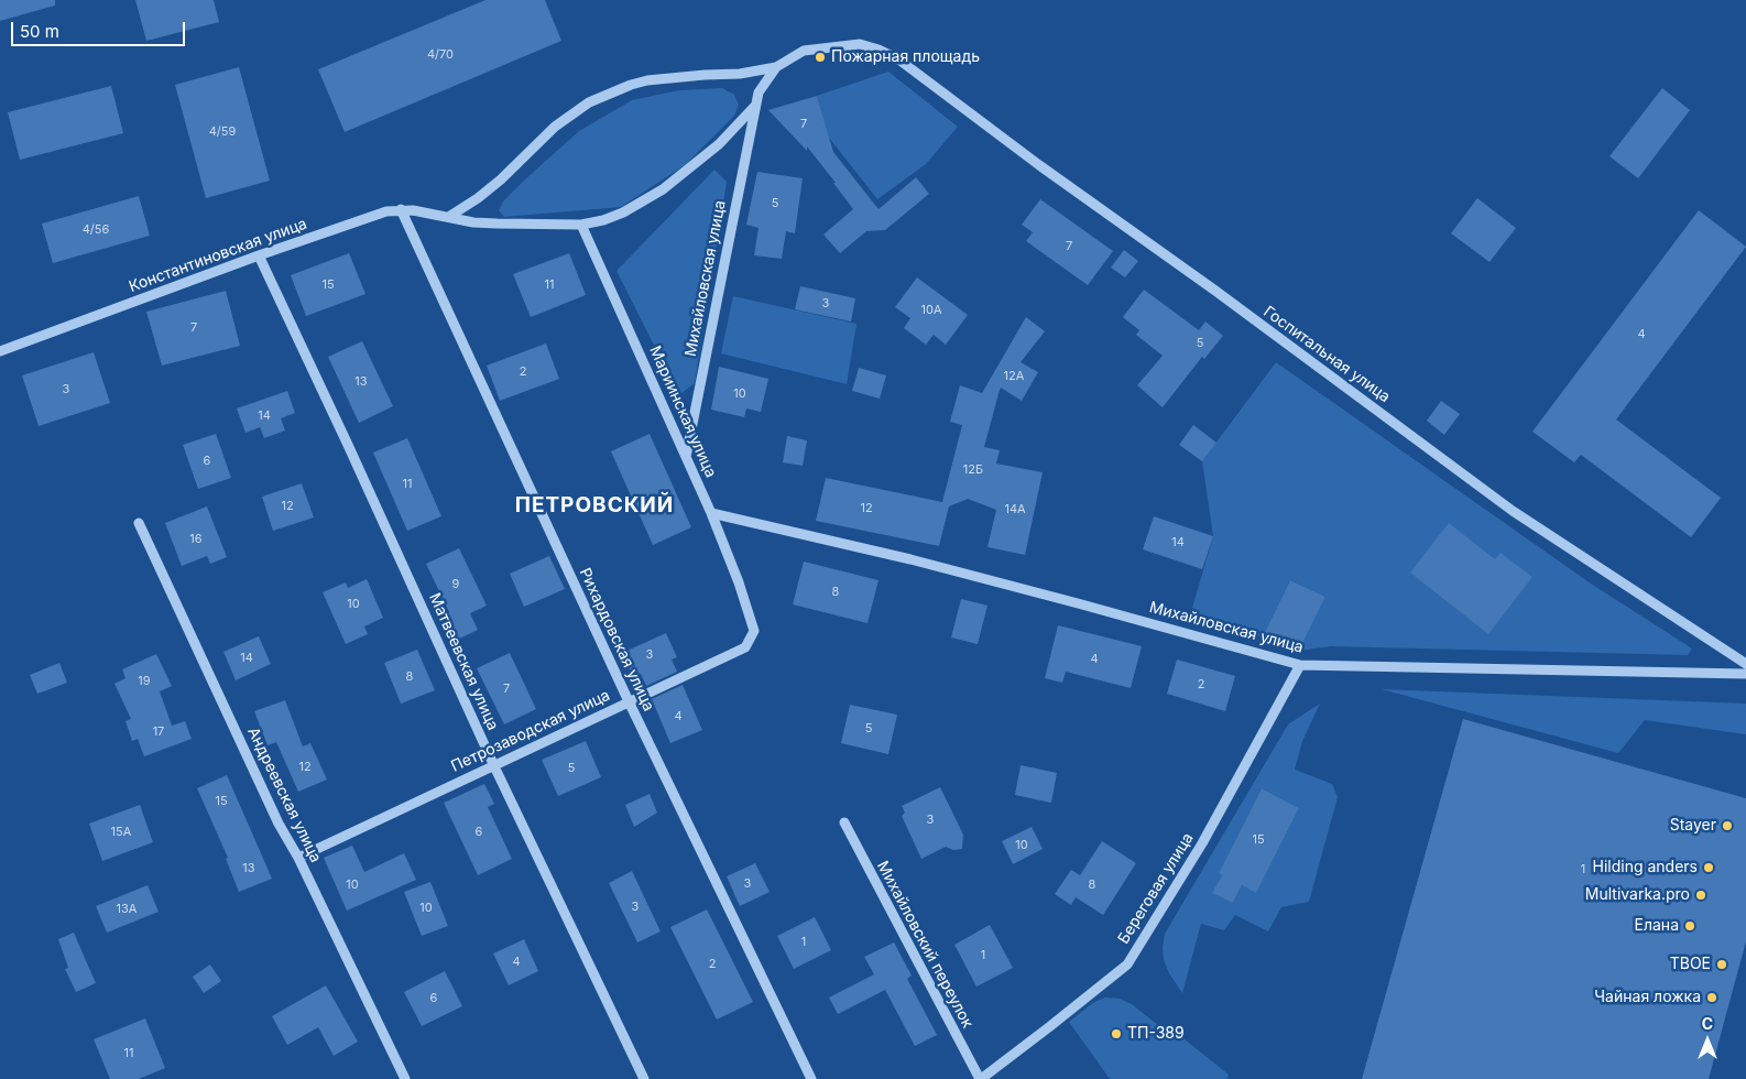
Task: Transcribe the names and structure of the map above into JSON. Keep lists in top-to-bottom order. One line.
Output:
{"streets":{"street":["Константиновская улица","Михайловская улица","Госпитальная улица","Мариинская улица","Рихардовская улица","Матвеевская улица","Петрозаводская улица","Андреевская улица","Береговая улица","Михайловский переулок"]},"crossings":[["Константиновская улица","Михайловская улица"],["Константиновская улица","Мариинская улица"],["Константиновская улица","Рихардовская улица"],["Константиновская улица","Матвеевская улица"],["Михайловская улица","Мариинская улица"],["Михайловская улица","Береговая улица"],["Мариинская улица","Петрозаводская улица"],["Рихардовская улица","Петрозаводская улица"],["Матвеевская улица","Петрозаводская улица"],["Петрозаводская улица","Андреевская улица"],["Береговая улица","Михайловский переулок"]],"districts":["ПЕТРОВСКИЙ"],"places":["Пожарная площадь","Stayer","Hilding anders","Multivarka.pro","Елана","ТВОЕ","Чайная ложка","ТП-389"],"house_numbers":["4/70","7","4/59","5","4/56","7","15","11","3","10А","7","4","5","2","12А","13","3","10","14","6","12Б","11","12","12","14А","16","14","9","8","10","3","14","4","8","19","2","7","4","5","17","12","5","15","3","15А","6","15","10","13","1","3","10","8","3","10","13А","1","1","4","2","6","11"],"scale_bar":"50 m","north":"top"}
